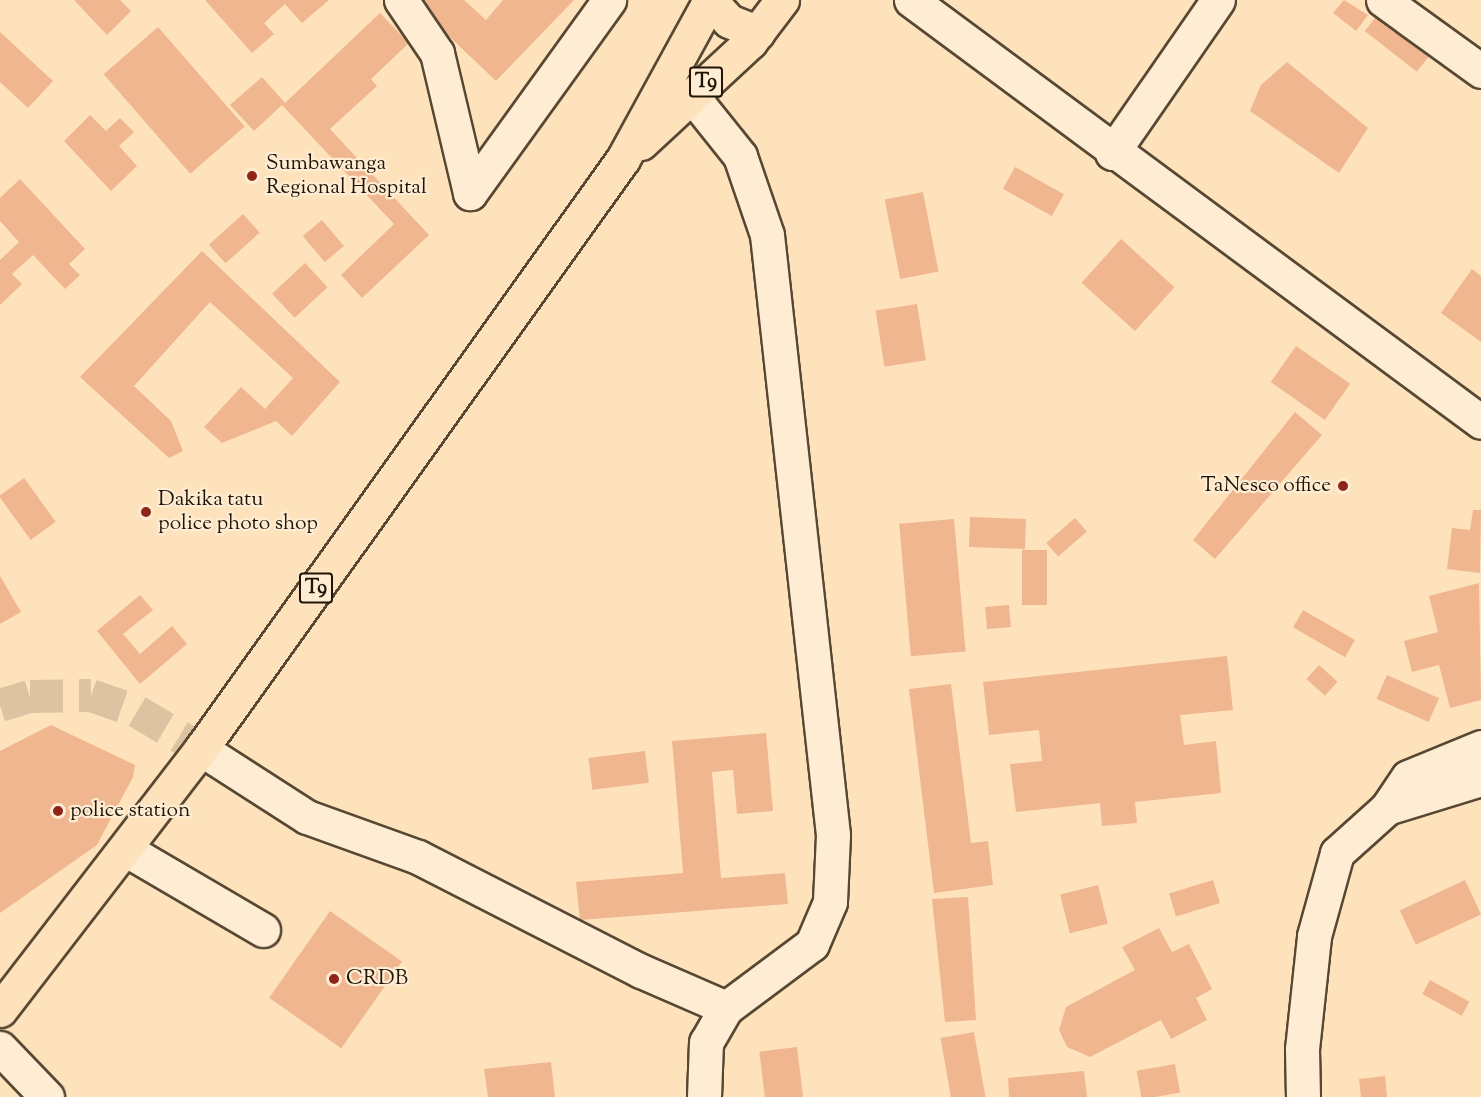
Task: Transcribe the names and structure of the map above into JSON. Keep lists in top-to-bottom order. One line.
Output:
{"streets":{"highway":["T9"]},"places":["Sumbawanga Regional Hospital","TaNesco office","Dakika tatu police photo shop","police station","CRDB"]}
